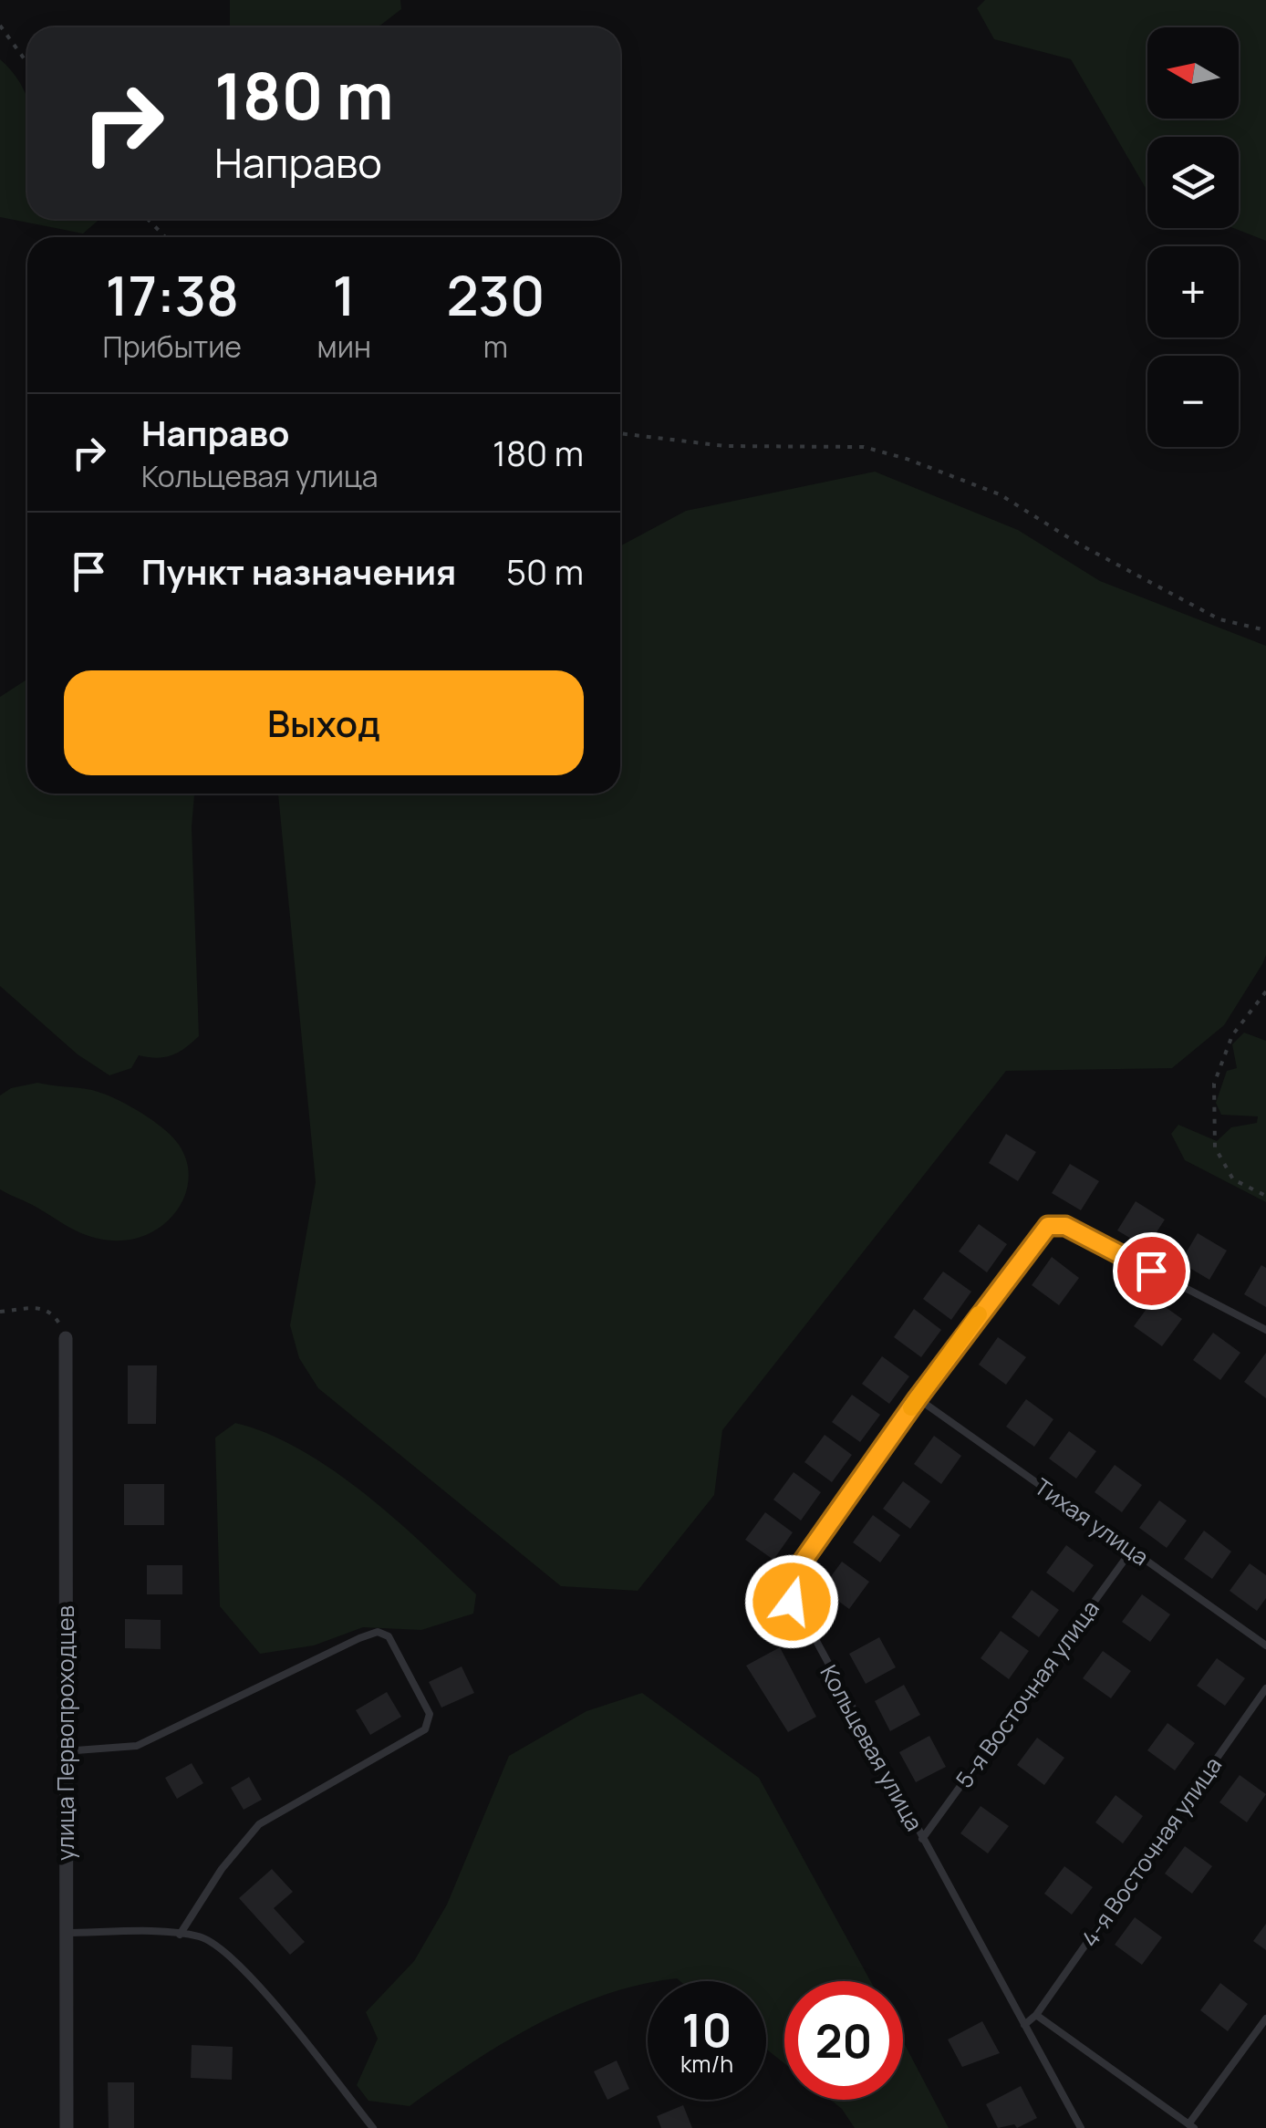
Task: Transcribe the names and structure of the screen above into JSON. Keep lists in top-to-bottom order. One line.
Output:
{"streets":{"street":["улица Первопроходцев"],"lane":["Тихая улица","5-я Восточная улица","Кольцевая улица","4-я Восточная улица"]},"crossings":[["Тихая улица","5-я Восточная улица"],["Тихая улица","Кольцевая улица"],["5-я Восточная улица","Кольцевая улица"],["Кольцевая улица","4-я Восточная улица"]],"north":"left","page":{"map_buttons":["+","−"],"turn":["180 m","Направо"],"eta":["17:38","Прибытие","1","мин","230","m"],"list":[{"name":"Направо","note":"Кольцевая улица","value":"180 m"},{"name":"Пункт назначения","value":"50 m"}],"buttons":"Выход","speed":"10 km/h","limit":"20"}}
